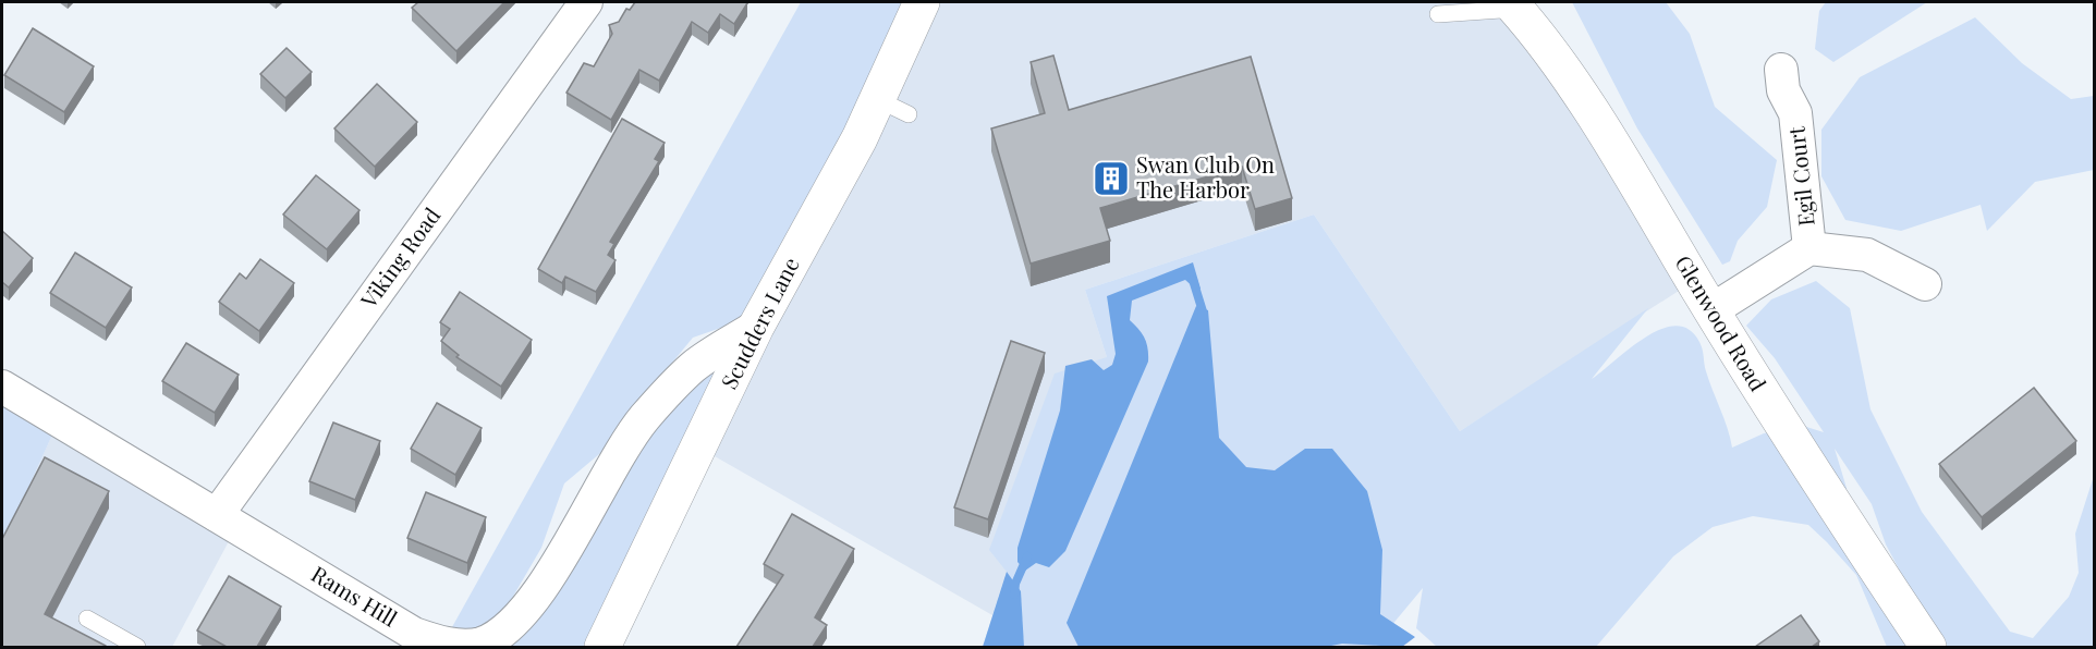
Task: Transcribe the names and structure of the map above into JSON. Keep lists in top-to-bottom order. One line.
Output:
{"streets":{"main road":["Scudders Lane","Glenwood Road"],"street":["Egil Court","Viking Road","Rams Hill"]},"crossings":[["Egil Court","Glenwood Road"],["Viking Road","Rams Hill"],["Scudders Lane","Rams Hill"]],"places":{"building":["Swan Club On The Harbor"]}}
